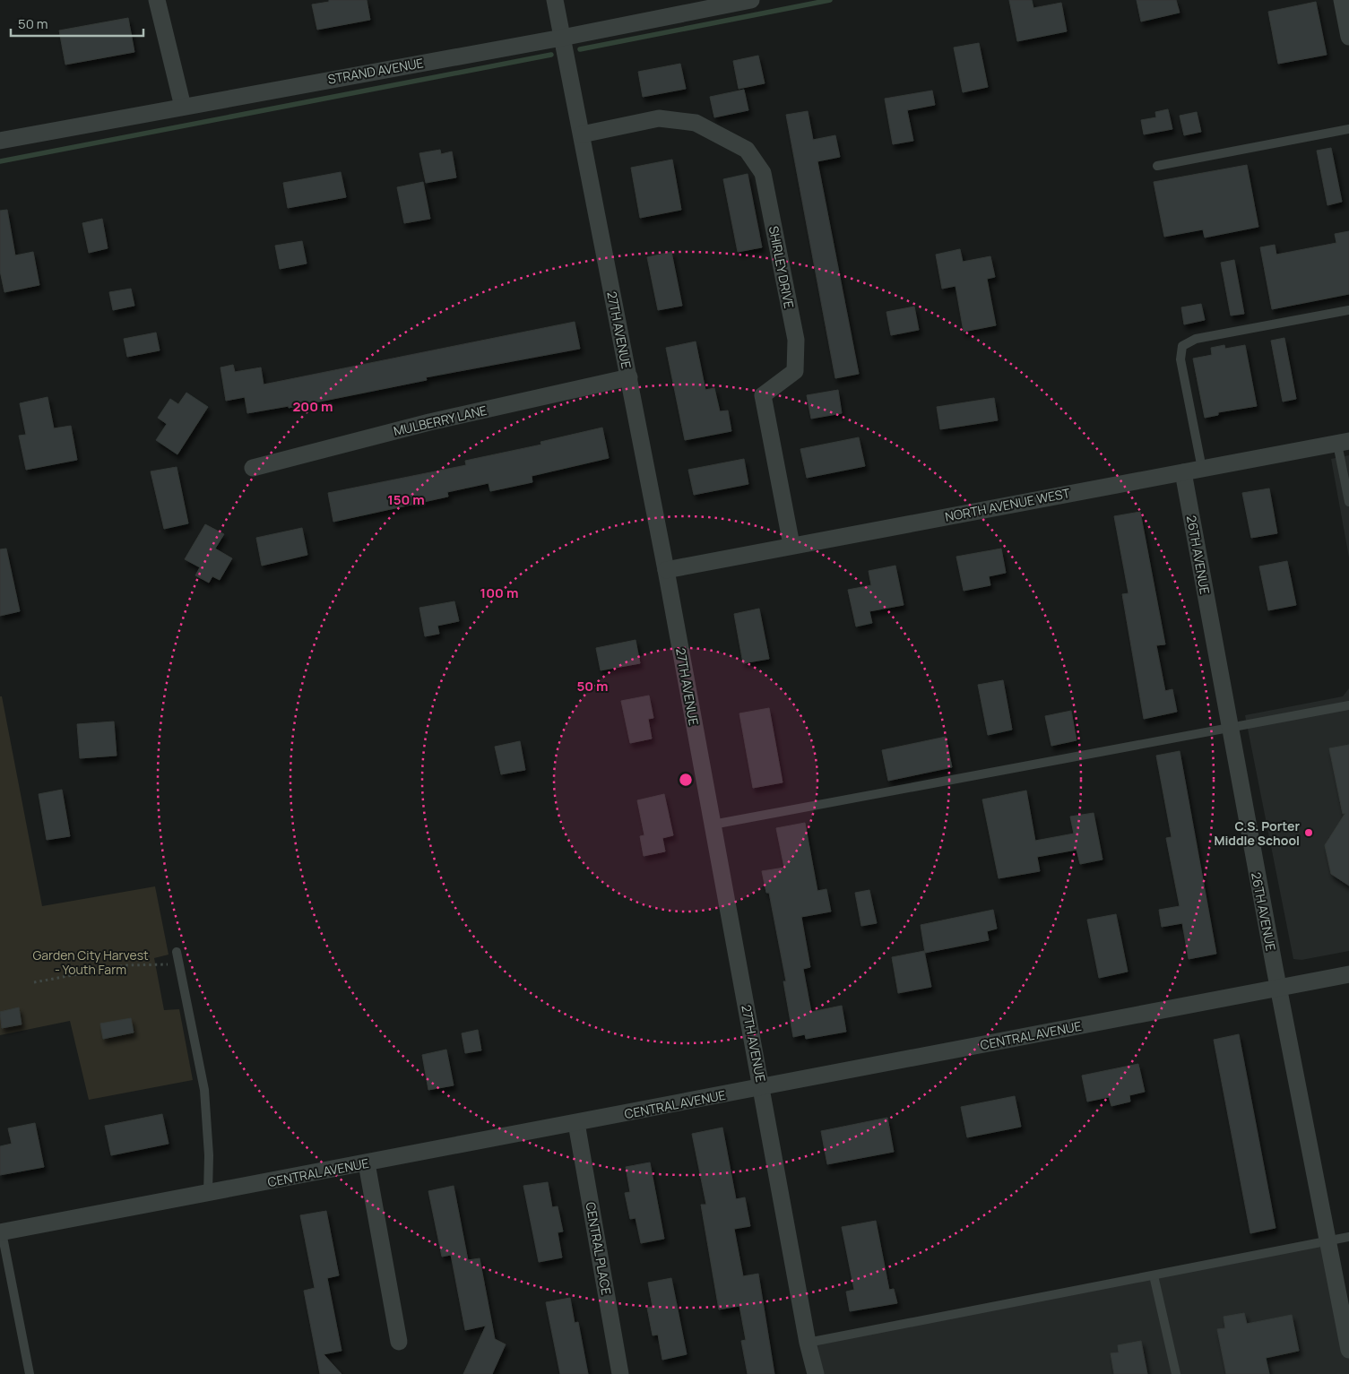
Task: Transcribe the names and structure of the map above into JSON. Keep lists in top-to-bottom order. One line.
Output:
{"streets":{"street":["STRAND AVENUE","SHIRLEY DRIVE","27TH AVENUE","MULBERRY LANE","NORTH AVENUE WEST","26TH AVENUE","CENTRAL AVENUE","CENTRAL PLACE"]},"crossings":[["STRAND AVENUE","27TH AVENUE"],["SHIRLEY DRIVE","27TH AVENUE"],["SHIRLEY DRIVE","NORTH AVENUE WEST"],["27TH AVENUE","MULBERRY LANE"],["27TH AVENUE","NORTH AVENUE WEST"],["27TH AVENUE","CENTRAL AVENUE"],["NORTH AVENUE WEST","26TH AVENUE"],["26TH AVENUE","CENTRAL AVENUE"],["CENTRAL AVENUE","CENTRAL PLACE"]],"parks":["Garden City Harvest - Youth Farm"],"places":["C.S. Porter Middle School"],"scale_bar":"50 m","rings":["200 m","150 m","100 m","50 m"]}
